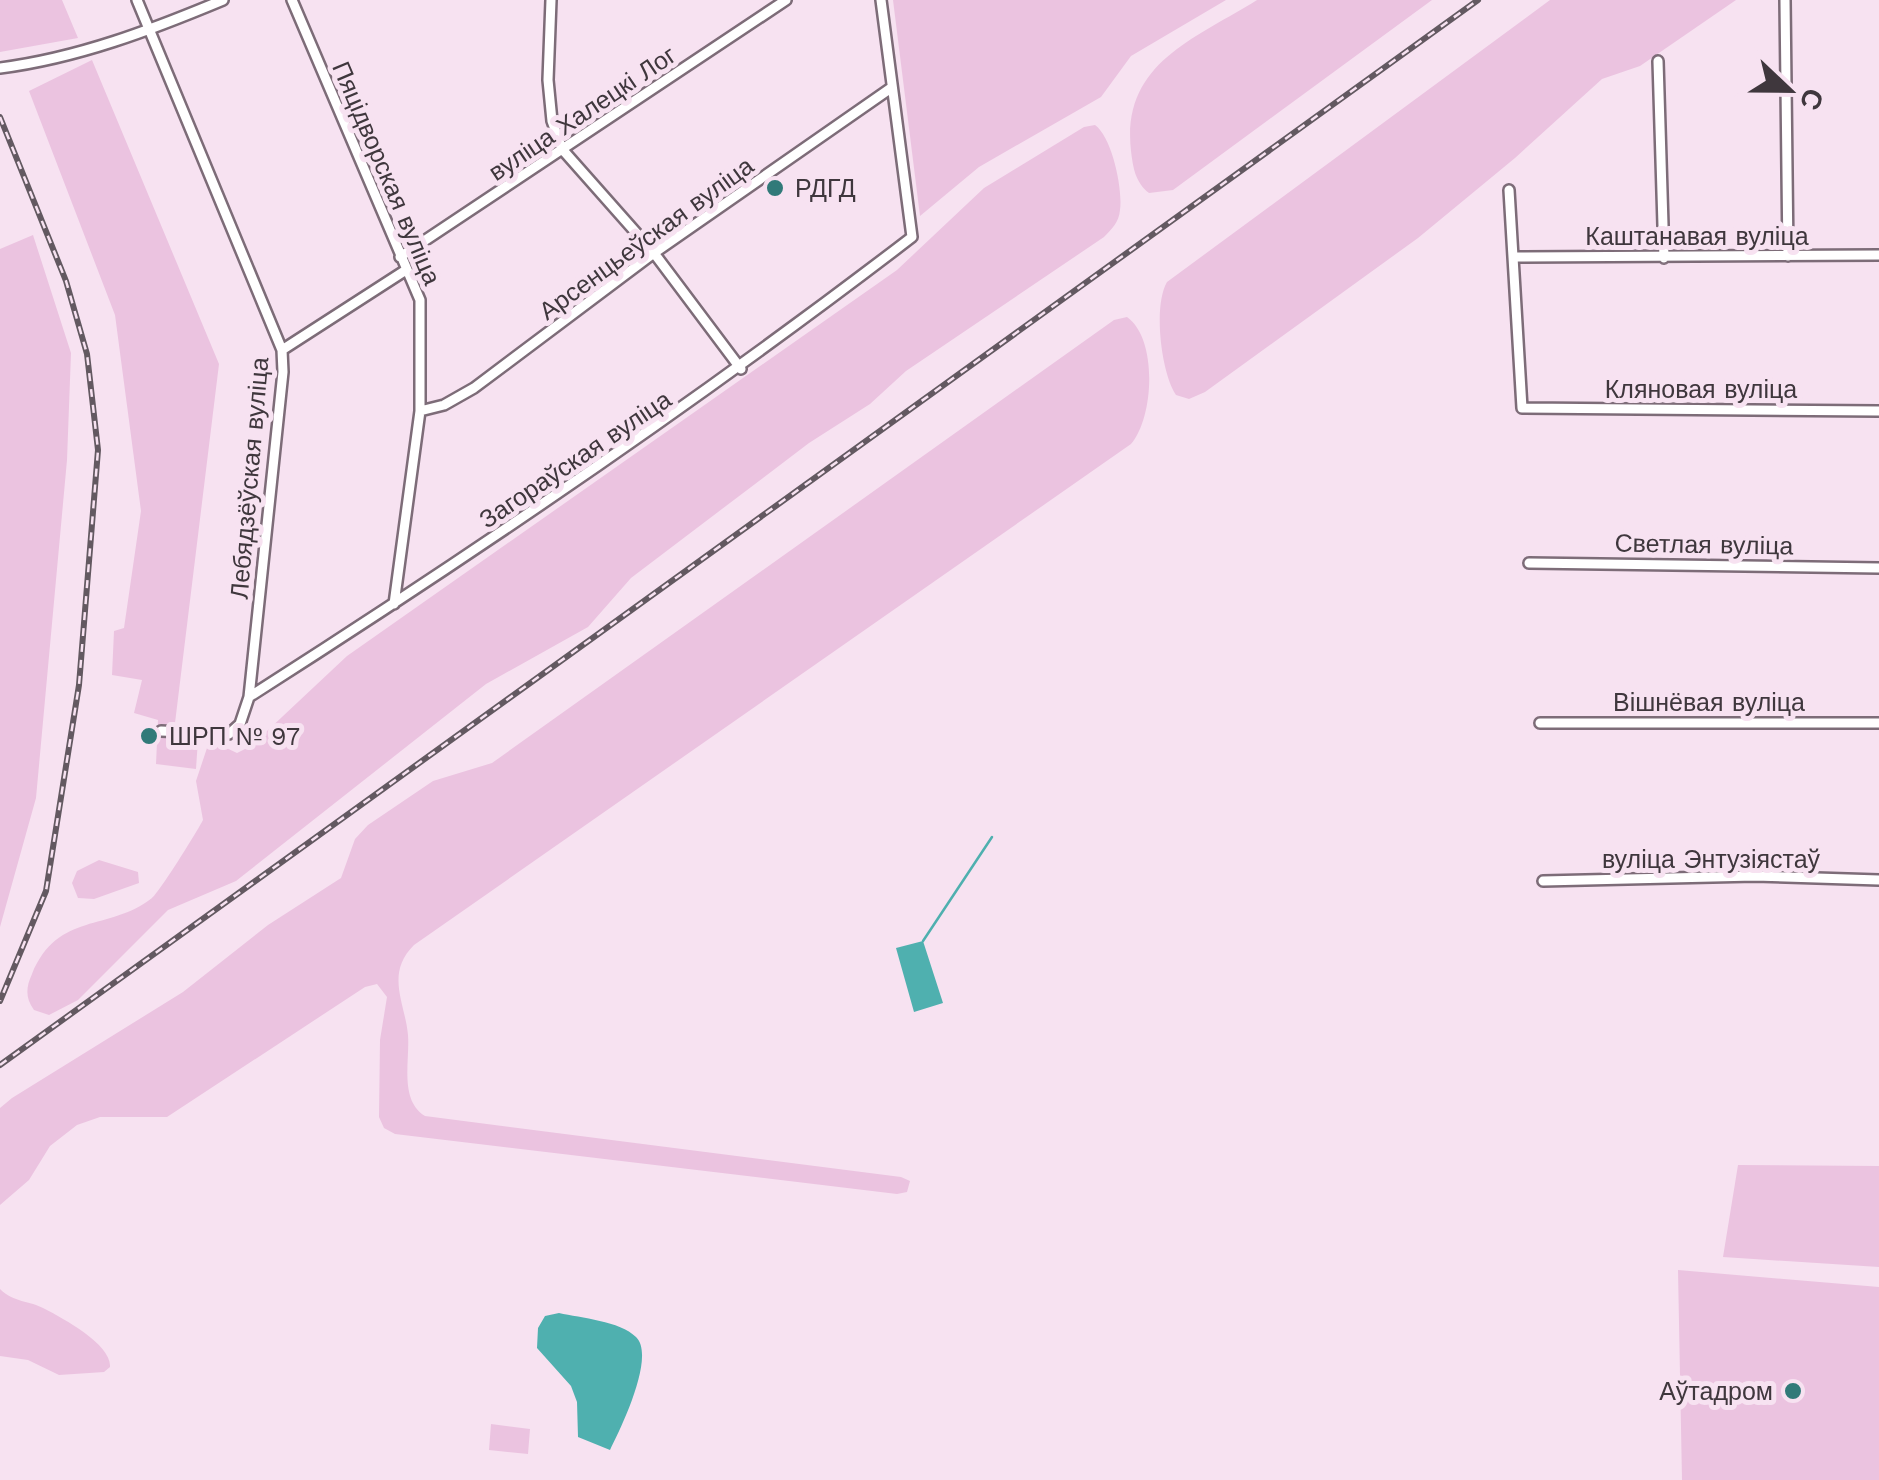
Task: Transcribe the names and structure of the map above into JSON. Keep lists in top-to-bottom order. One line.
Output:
{"streets":{"street":["вуліца Халецкі Лог","Пяцідворская вуліца","Каштанавая вуліца","Арсенцьеўская вуліца","Кляновая вуліца","Загораўская вуліца","Лебядзёўская вуліца","Светлая вуліца","Вішнёвая вуліца","вуліца Энтузіястаў"]},"crossings":[["вуліца Халецкі Лог","Пяцідворская вуліца"],["Пяцідворская вуліца","Арсенцьеўская вуліца"],["Пяцідворская вуліца","Загораўская вуліца"],["Каштанавая вуліца","Кляновая вуліца"],["Арсенцьеўская вуліца","Загораўская вуліца"],["Загораўская вуліца","Лебядзёўская вуліца"]],"places":["РДГД","ШРП № 97","Аўтадром"],"north":"right"}
